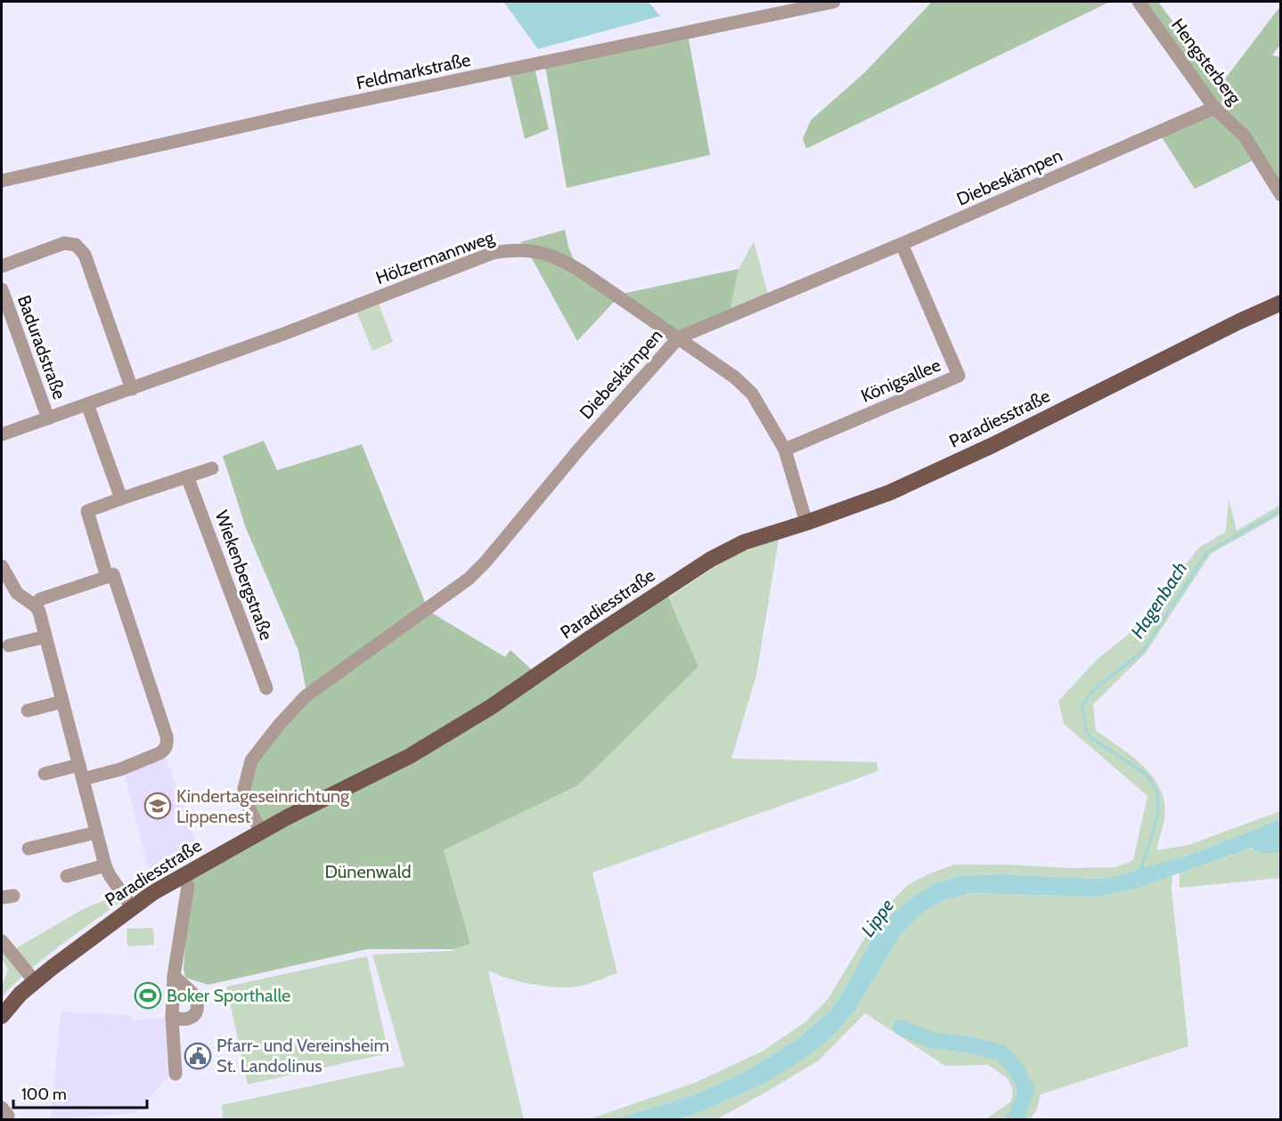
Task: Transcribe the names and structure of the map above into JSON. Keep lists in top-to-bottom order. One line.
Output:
{"streets":{"main road":["Paradiesstraße"],"street":["Hengsterberg","Feldmarkstraße","Diebeskämpen","Hölzermannweg","Baduradstraße","Königsallee","Wiekenbergstraße"]},"crossings":[["Hengsterberg","Diebeskämpen"],["Diebeskämpen","Hölzermannweg"],["Diebeskämpen","Königsallee"],["Diebeskämpen","Paradiesstraße"],["Hölzermannweg","Baduradstraße"],["Hölzermannweg","Königsallee"],["Hölzermannweg","Paradiesstraße"]],"water":["Hagenbach","Lippe"],"parks":["Dünenwald"],"places":{"school or university":["Kindertageseinrichtung Lippenest"],"sports":["Boker Sporthalle"],"public building":["Pfarr- und Vereinsheim St. Landolinus"]},"scale_bar":"100 m"}
